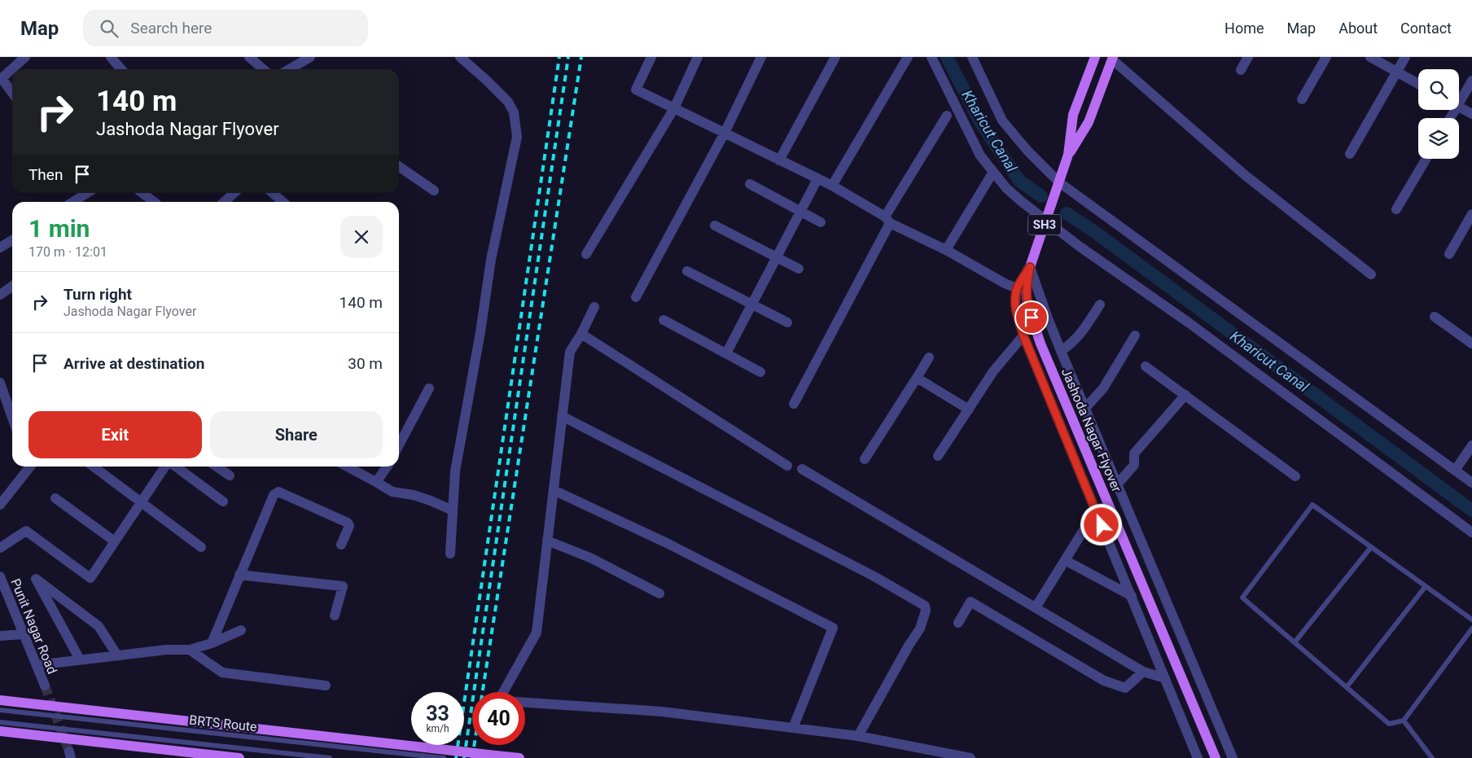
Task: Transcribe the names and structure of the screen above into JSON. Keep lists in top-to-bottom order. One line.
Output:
{"streets":{"main road":["SH3","Jashoda Nagar Flyover"],"street":["Punit Nagar Road"],"lane":["BRTS Route"]},"crossings":[["SH3","Jashoda Nagar Flyover"]],"water":["Kharicut Canal"],"page":{"header":"Map","search":"Search here","nav":["Home","Map","About","Contact"],"turn":["140 m","Jashoda Nagar Flyover"],"then":"Then","heading":["1 min","170 m · 12:01"],"list":[{"name":"Turn right","note":"Jashoda Nagar Flyover","value":"140 m"},{"name":"Arrive at destination","value":"30 m"}],"buttons":["Exit","Share"],"speed":"33 km/h","limit":"40"}}
